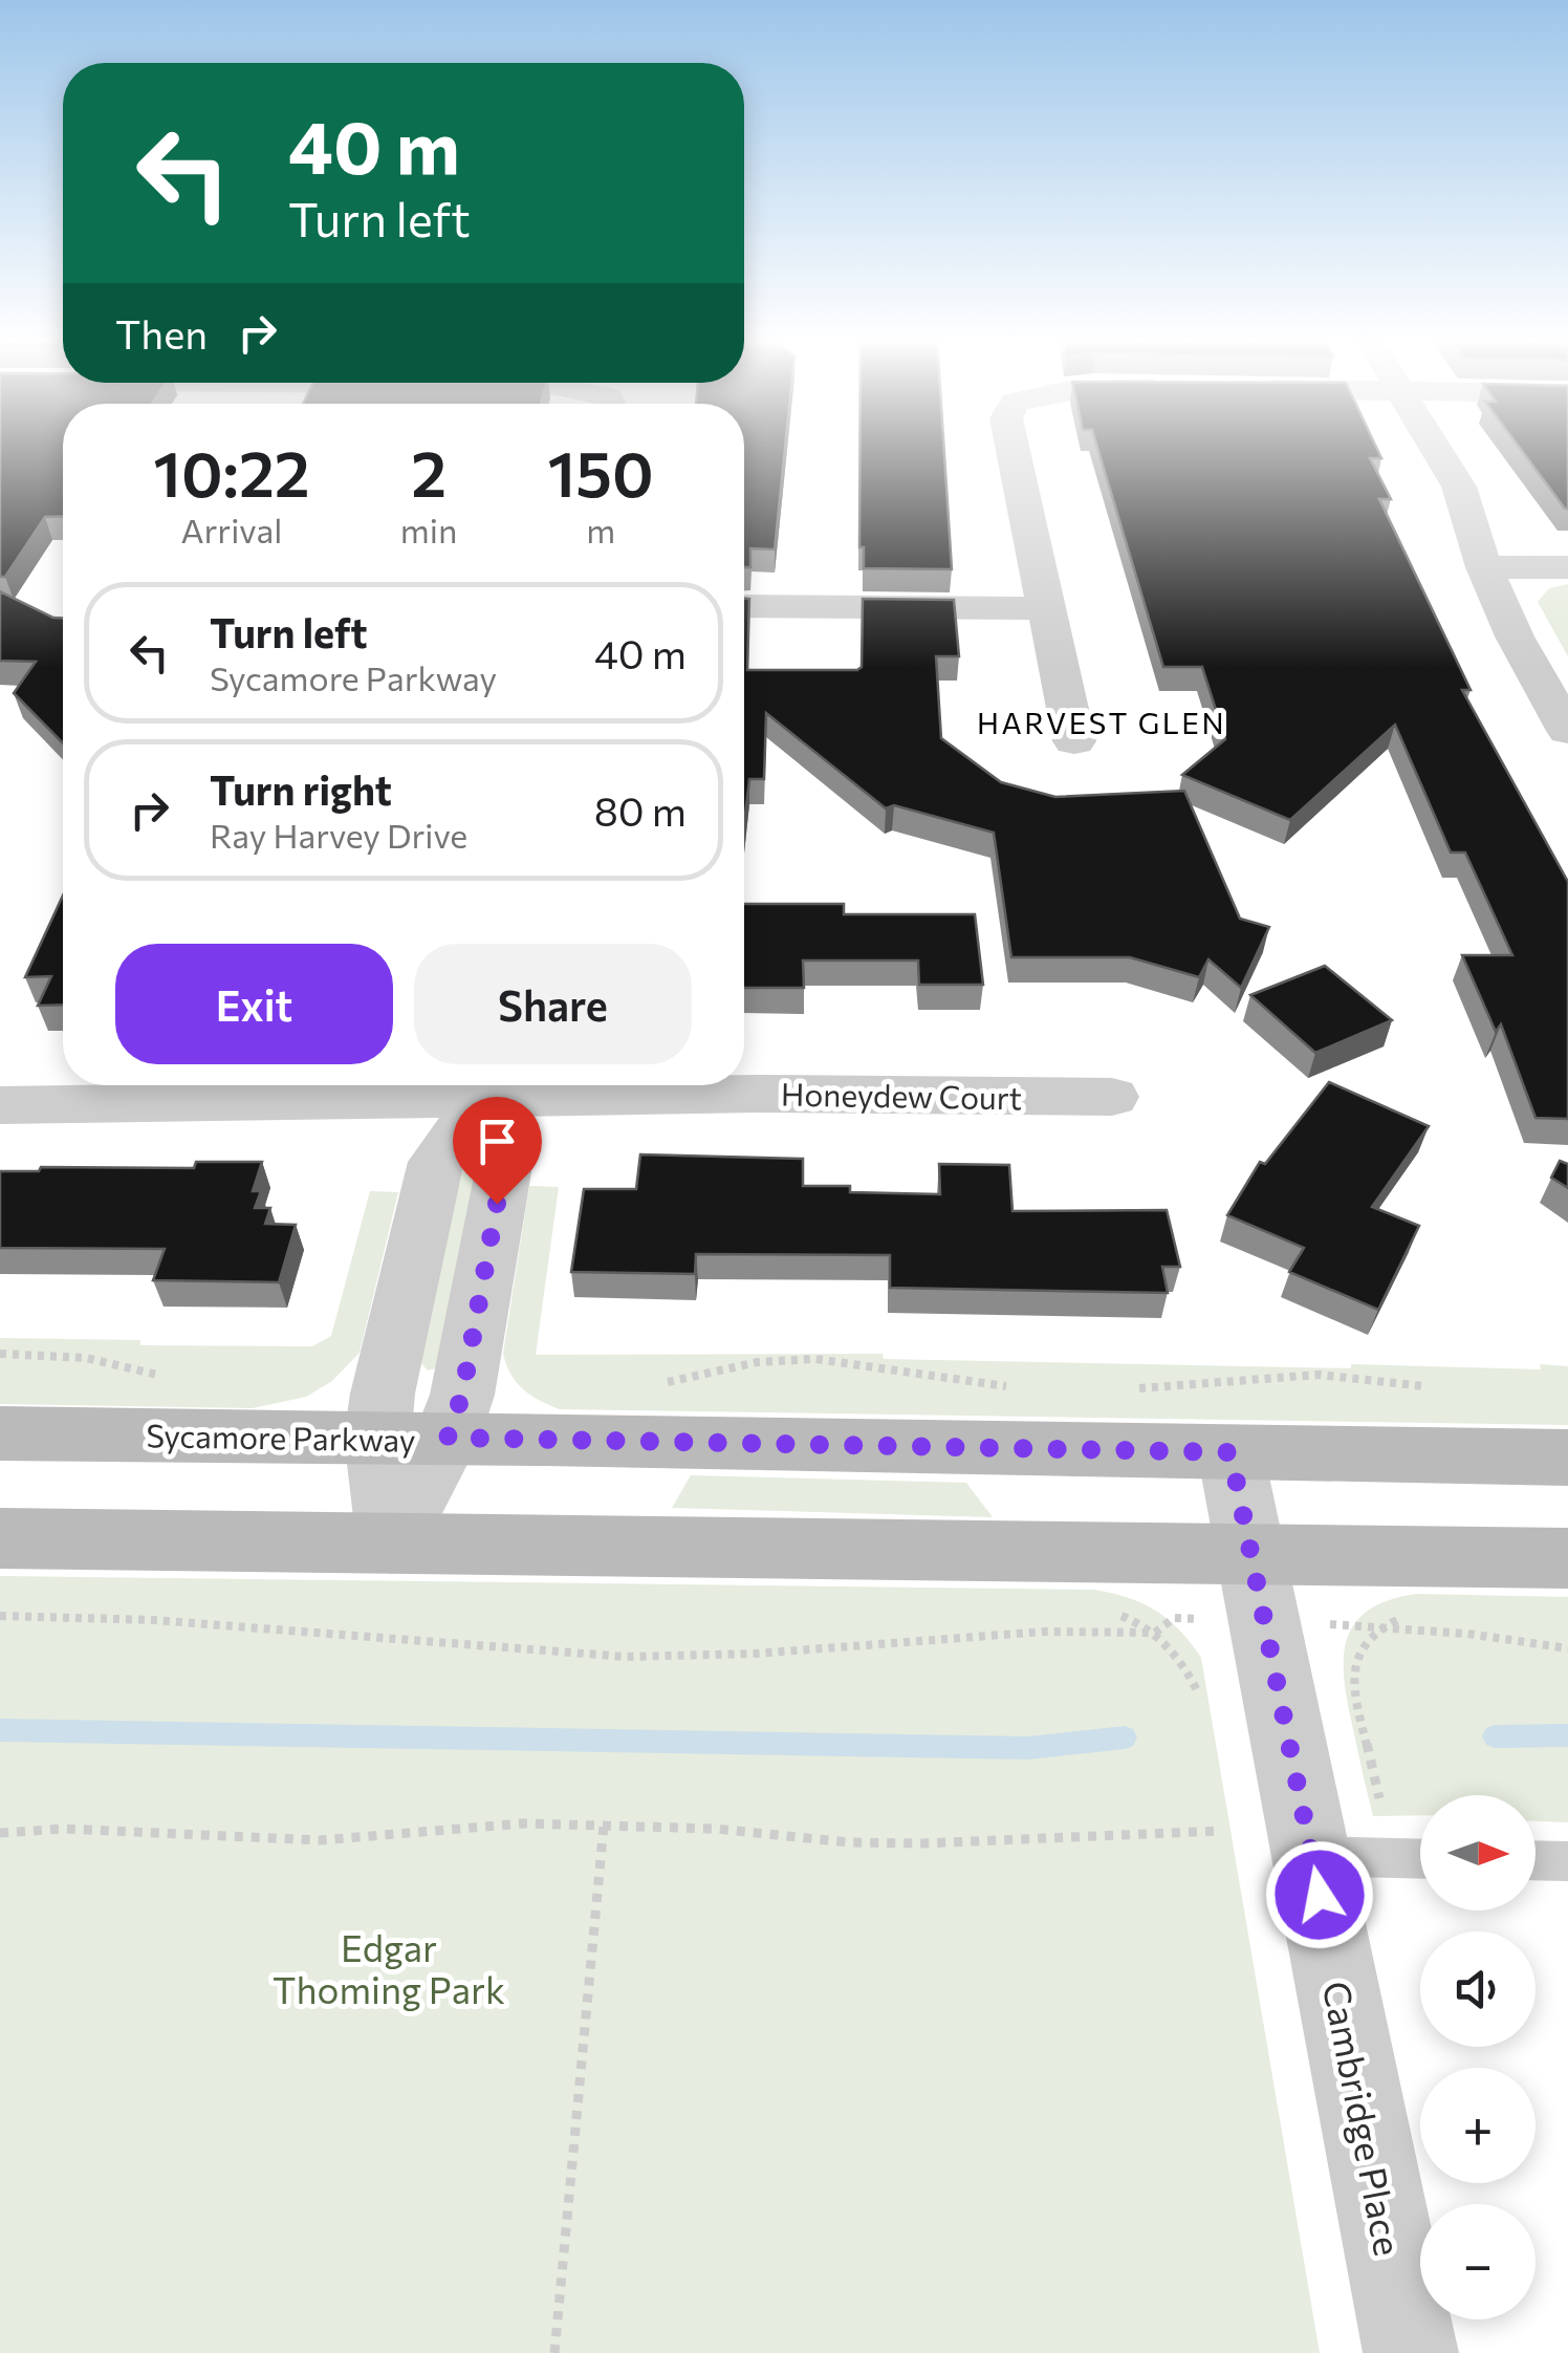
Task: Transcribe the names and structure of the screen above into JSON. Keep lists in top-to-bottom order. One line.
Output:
{"streets":{"main road":["Sycamore Parkway"],"street":["Honeydew Court","Cambridge Place"]},"crossings":[["Sycamore Parkway","Cambridge Place"]],"districts":["HARVEST GLEN"],"parks":["Edgar Thoming Park"],"north":"right","page":{"turn":["40 m","Turn left"],"then":"Then","eta":["10:22","Arrival","2","min","150","m"],"list":[{"name":"Turn left","note":"Sycamore Parkway","value":"40 m"},{"name":"Turn right","note":"Ray Harvey Drive","value":"80 m"}],"buttons":["Exit","Share"],"map_buttons":["+","−"]}}
